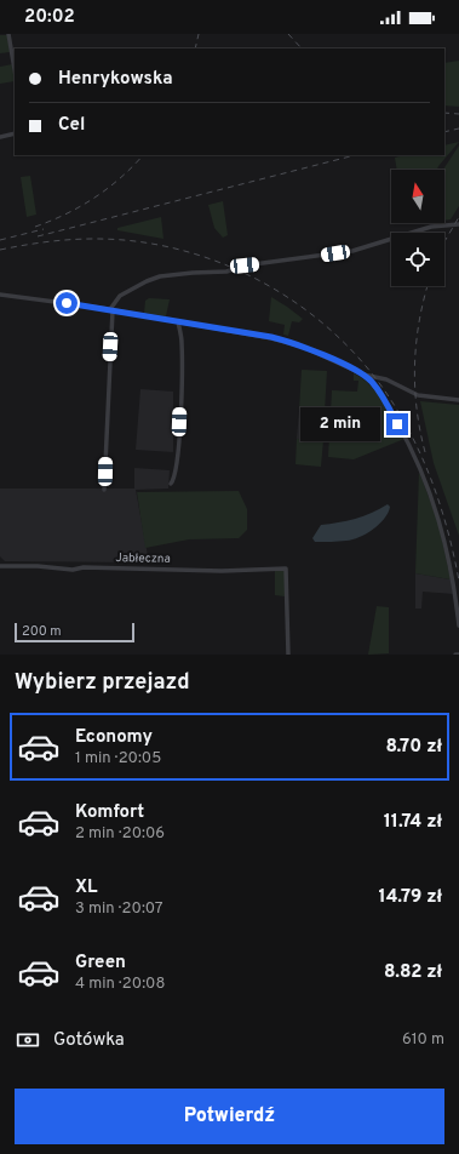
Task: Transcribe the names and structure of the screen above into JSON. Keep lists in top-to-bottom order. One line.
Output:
{"streets":{"street":["Jabłeczna"]},"scale_bar":"200 m","north":"top","page":{"status":"20:02","banner":["Henrykowska","Cel"],"bubble":"2 min","scale":"200 m","heading":"Wybierz przejazd","list":[{"name":"Economy","note":"1 min · 20:05","value":"8.70 zł"},{"name":"Komfort","note":"2 min · 20:06","value":"11.74 zł"},{"name":"XL","note":"3 min · 20:07","value":"14.79 zł"},{"name":"Green","note":"4 min · 20:08","value":"8.82 zł"}],"pay":["Gotówka","610 m"],"buttons":"Potwierdź"}}
